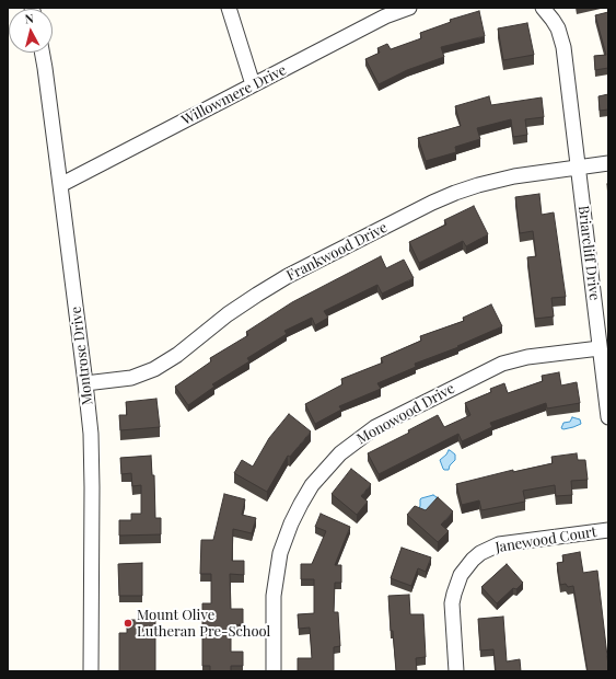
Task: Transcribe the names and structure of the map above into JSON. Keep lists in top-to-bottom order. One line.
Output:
{"streets":{"street":["Willowmere Drive","Frankwood Drive","Briarcliff Drive","Montrose Drive","Monowood Drive","Janewood Court"]},"crossings":[["Willowmere Drive","Montrose Drive"],["Frankwood Drive","Briarcliff Drive"],["Frankwood Drive","Montrose Drive"],["Briarcliff Drive","Monowood Drive"]],"places":["Mount Olive Lutheran Pre-School"],"north":"top"}
